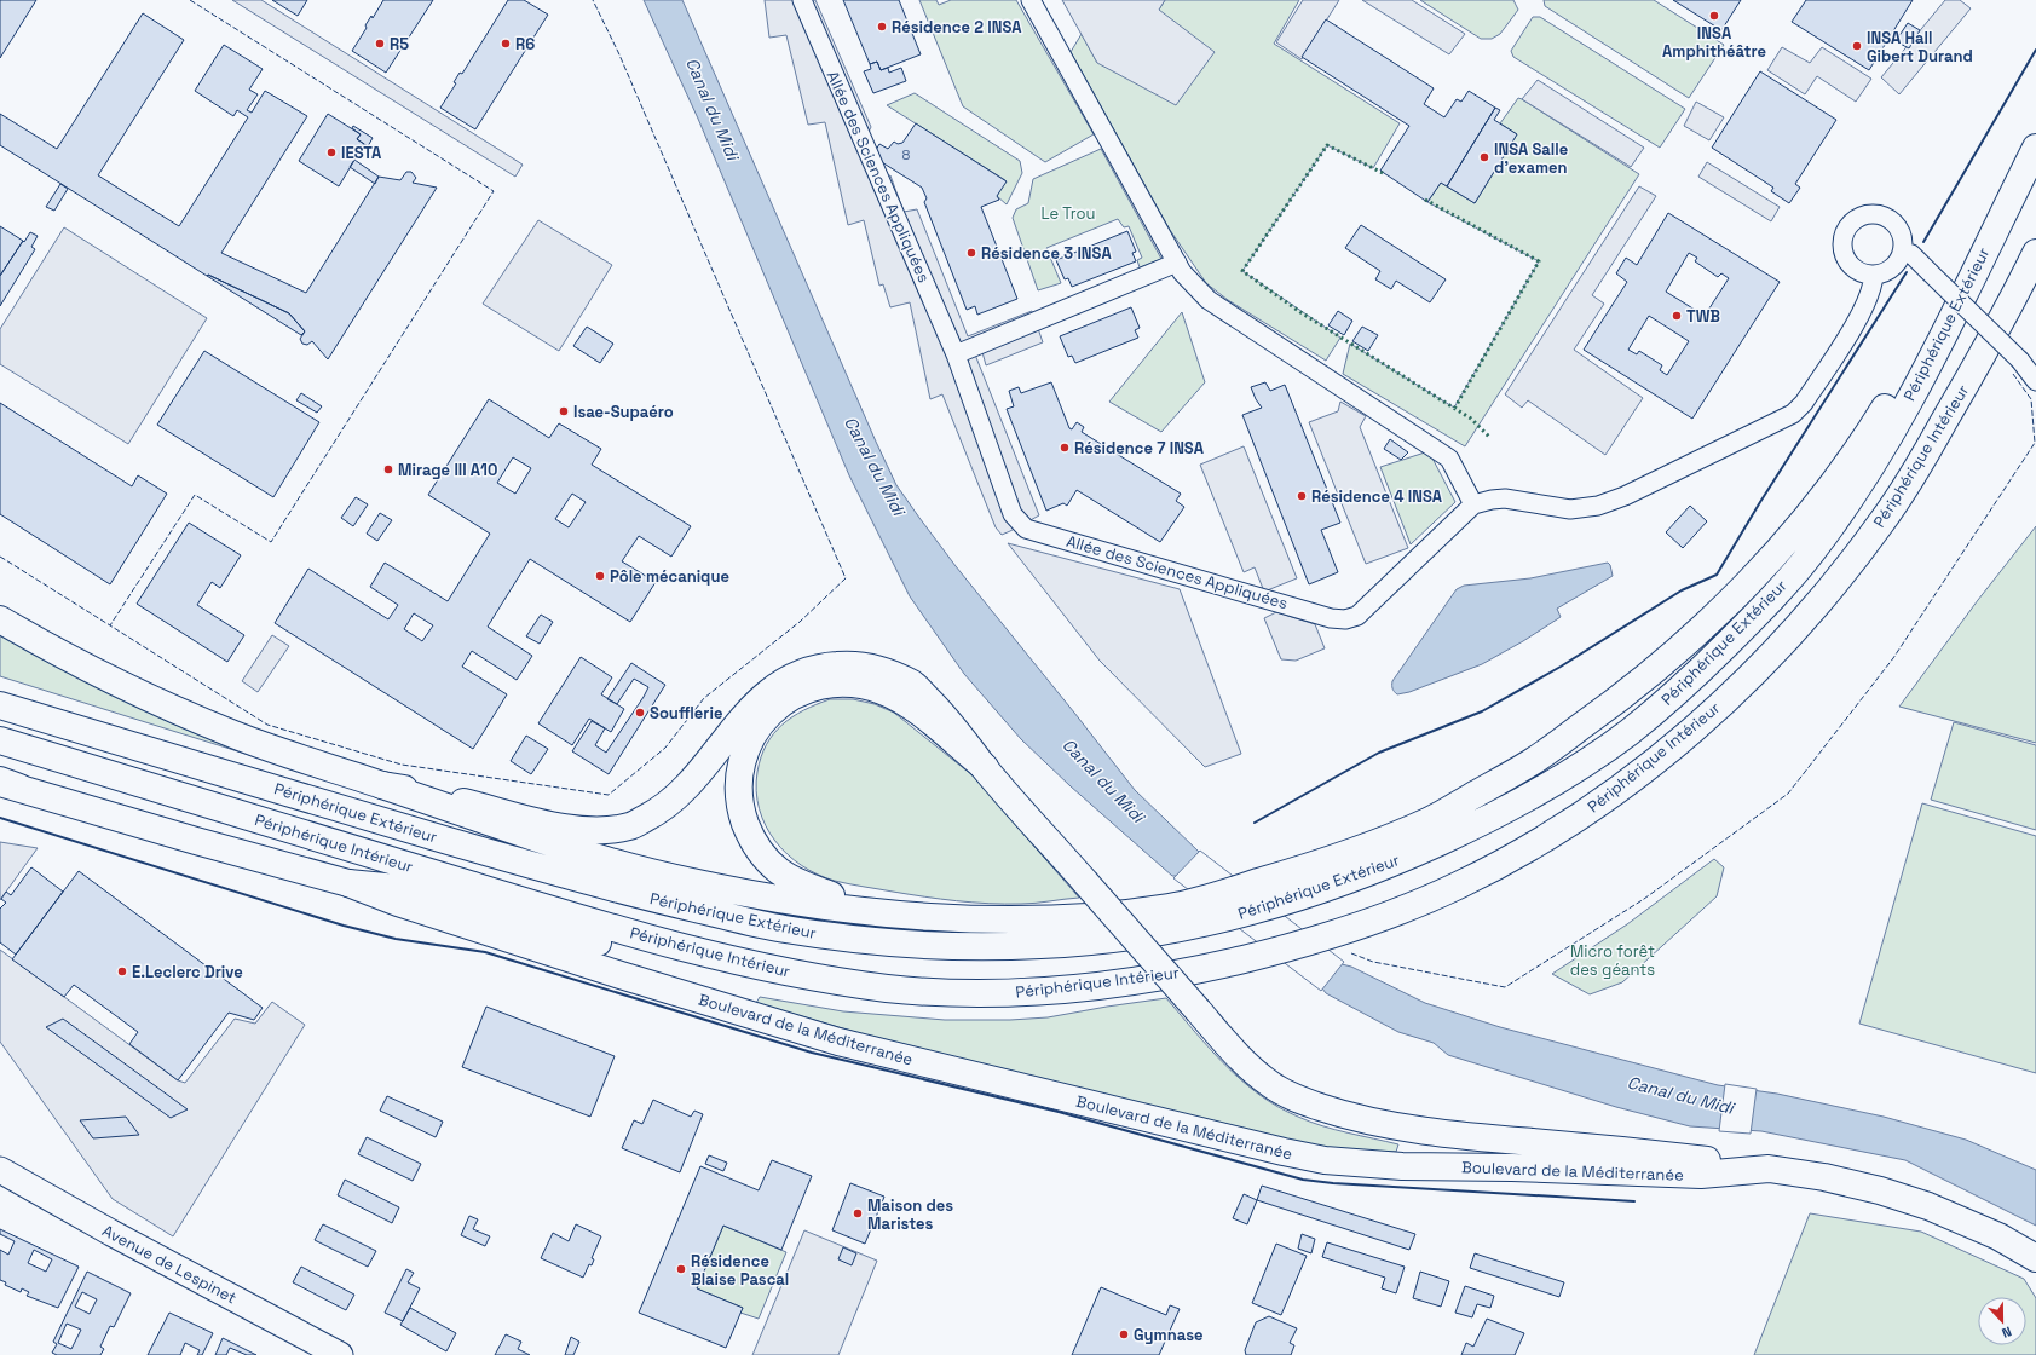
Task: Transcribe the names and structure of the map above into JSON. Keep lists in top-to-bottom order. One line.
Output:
{"streets":{"main road":["Périphérique Extérieur","Périphérique Intérieur","Boulevard de la Méditerranée"],"street":["Allée des Sciences Appliquées","Avenue de Lespinet"]},"water":["Canal du Midi"],"parks":["Le Trou","Micro forêt des géants"],"places":["INSA Amphithéâtre","Résidence 2 INSA","R5","R6","INSA Hall Gibert Durand","IESTA","INSA Salle d'examen","Résidence 3 INSA","TWB","Isae-Supaéro","Résidence 7 INSA","Mirage III A10","Résidence 4 INSA","Pôle mécanique","Soufflerie","E.Leclerc Drive","Maison des Maristes","Résidence Blaise Pascal","Gymnase"],"house_numbers":["8"],"north":"bottom"}
